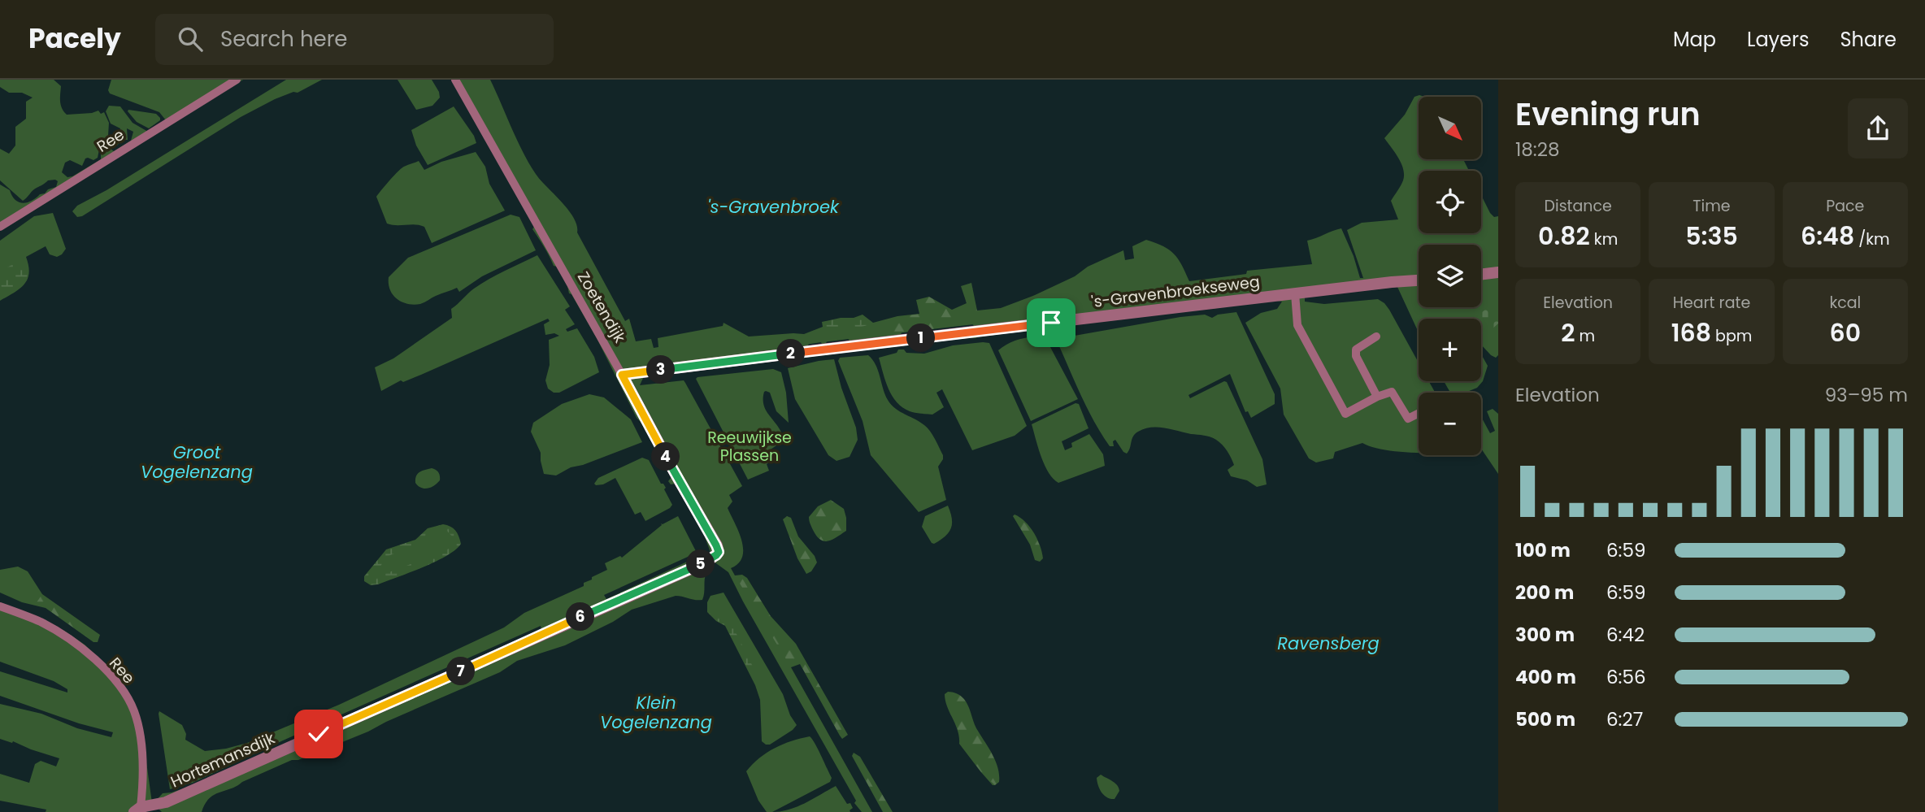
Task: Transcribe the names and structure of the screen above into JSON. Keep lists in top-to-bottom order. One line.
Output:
{"streets":{"street":["Ree","'s-Gravenbroekseweg","Zoetendijk","Hortemansdijk"]},"crossings":[["Ree","Hortemansdijk"],["'s-Gravenbroekseweg","Zoetendijk"],["Zoetendijk","Hortemansdijk"]],"water":["'s-Gravenbroek","Groot Vogelenzang","Ravensberg","Klein Vogelenzang"],"parks":["Reeuwijkse Plassen"],"north":"bottom right","page":{"header":"Pacely","search":"Search here","nav":["Map","Layers","Share"],"heading":["Evening run","18:28"],"map_buttons":["+","−"],"stats":[["Distance","0.82 km"],["Time","5:35"],["Pace","6:48 /km"],["Elevation","2 m"],["Heart rate","168 bpm"],["kcal","60"]],"pins":["1","2","3","4","5","6","7"],"chart":["Elevation","93–95 m"],"list":[{"name":"100 m","note":"6:59"},{"name":"200 m","note":"6:59"},{"name":"300 m","note":"6:42"},{"name":"400 m","note":"6:56"},{"name":"500 m","note":"6:27"}]}}
